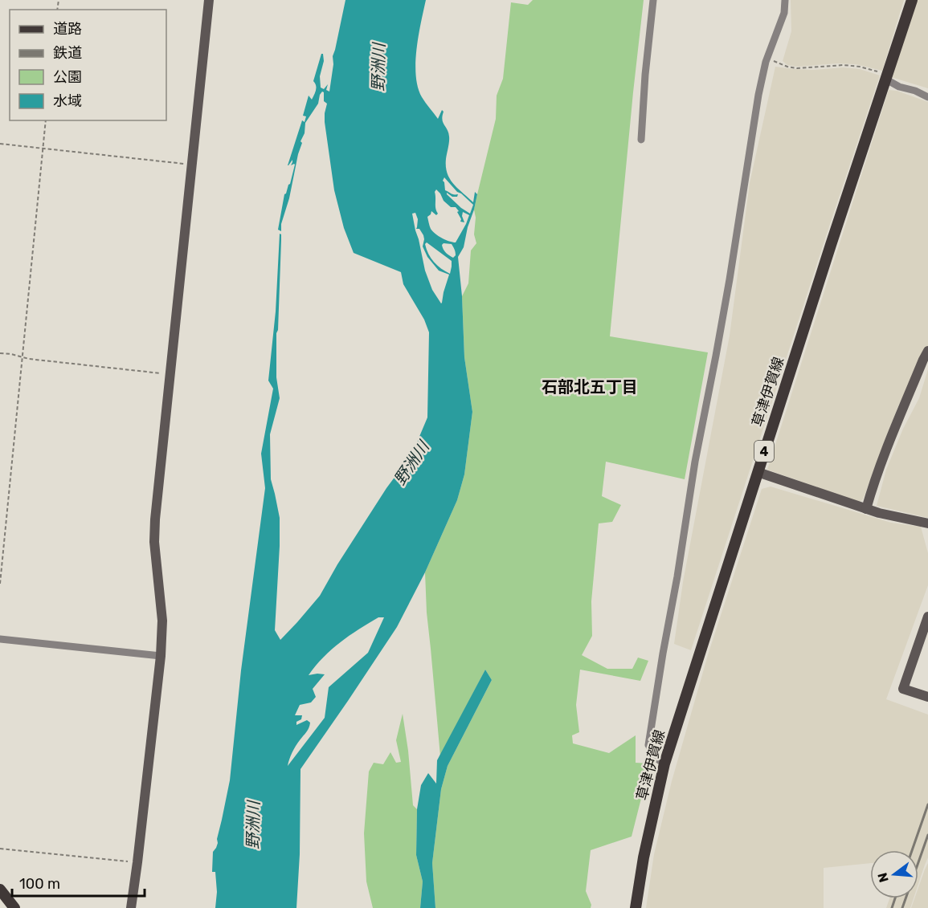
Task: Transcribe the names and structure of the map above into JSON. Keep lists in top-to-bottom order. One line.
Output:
{"streets":{"main road":["草津伊賀線","4"]},"districts":["石部北五丁目"],"water":["野洲川"],"legend":["道路","鉄道","公園","水域"],"scale_bar":"100 m","north":"left"}
